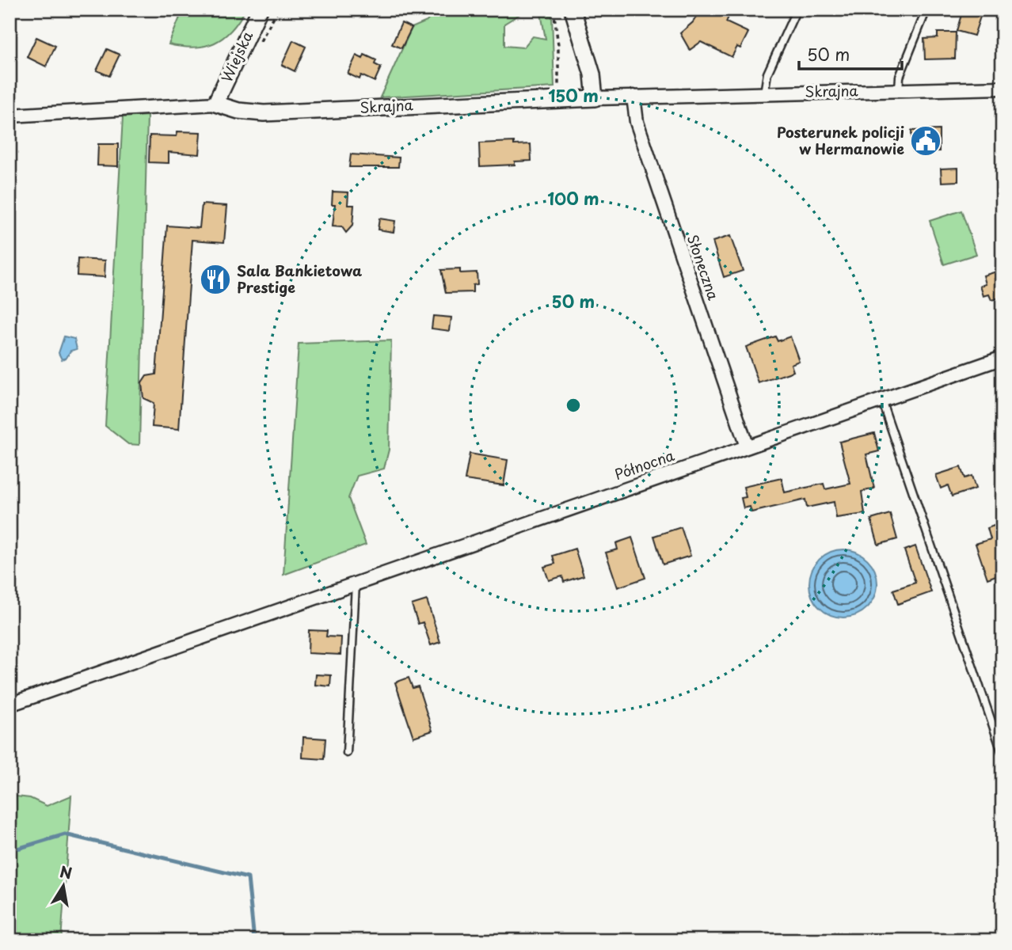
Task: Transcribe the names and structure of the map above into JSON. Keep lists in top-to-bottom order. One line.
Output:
{"streets":{"street":["Wiejska","Skrajna","Słoneczna","Północna"]},"crossings":[["Wiejska","Skrajna"],["Skrajna","Słoneczna"],["Słoneczna","Północna"]],"places":{"public building":["Posterunek policji w Hermanowie"],"restaurant":["Sala Bankietowa Prestige"]},"scale_bar":"50 m","north":"top","rings":["150 m","100 m","50 m"]}
